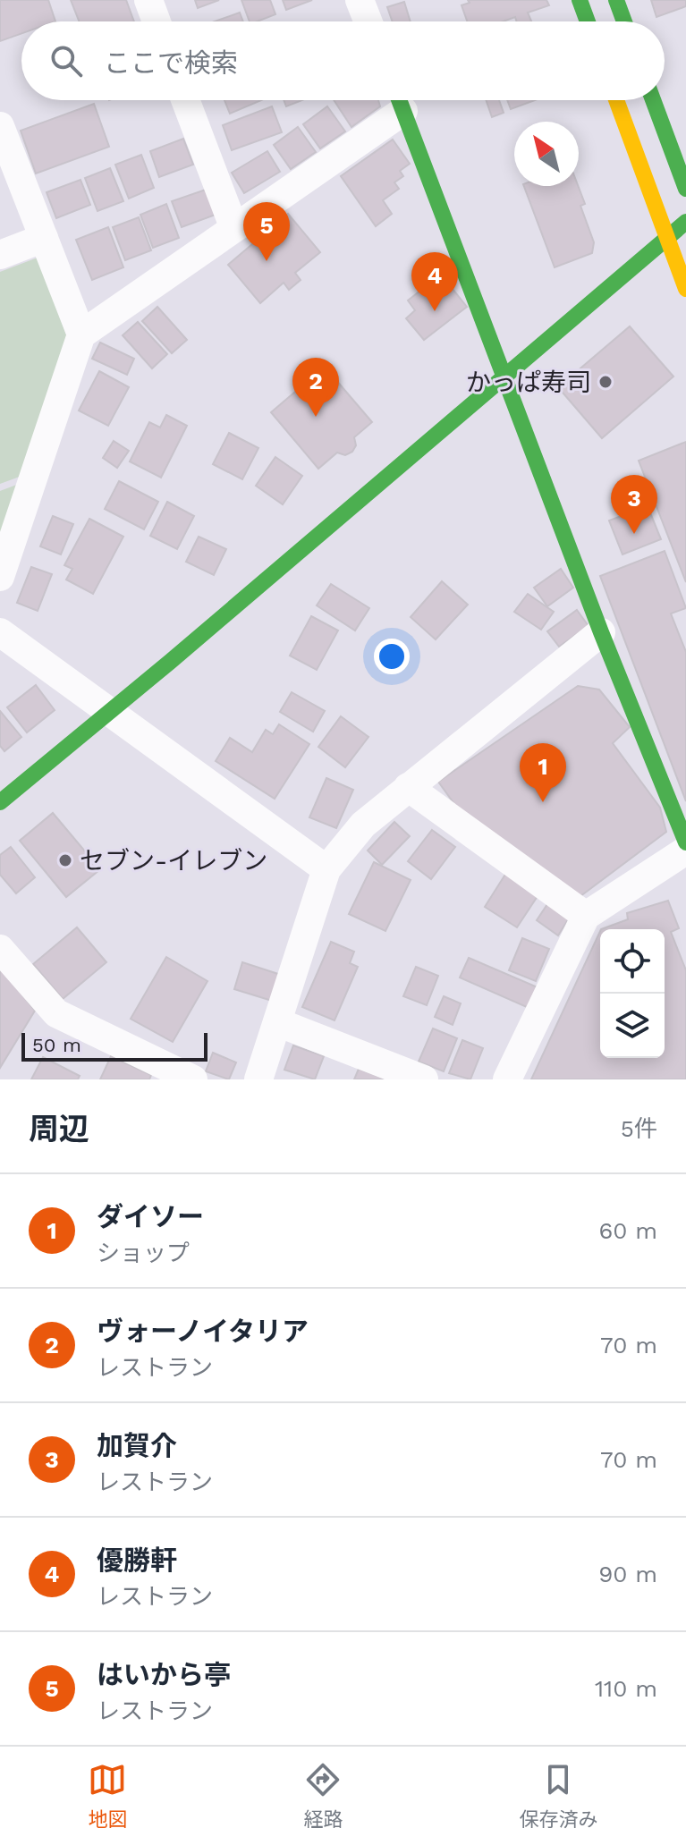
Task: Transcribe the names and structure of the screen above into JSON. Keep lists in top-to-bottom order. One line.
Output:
{"places":["かっぱ寿司","セブン-イレブン"],"scale_bar":"50 m","north":"top left","page":{"search":"ここで検索","pins":["5","4","2","3","1"],"scale":"50 m","heading":["周辺","5件"],"list":[{"mark":"1","name":"ダイソー","note":"ショップ","value":"60 m"},{"mark":"2","name":"ヴォーノイタリア","note":"レストラン","value":"70 m"},{"mark":"3","name":"加賀介","note":"レストラン","value":"70 m"},{"mark":"4","name":"優勝軒","note":"レストラン","value":"90 m"},{"mark":"5","name":"はいから亭","note":"レストラン","value":"110 m"}],"nav":["地図","経路","保存済み"]}}
